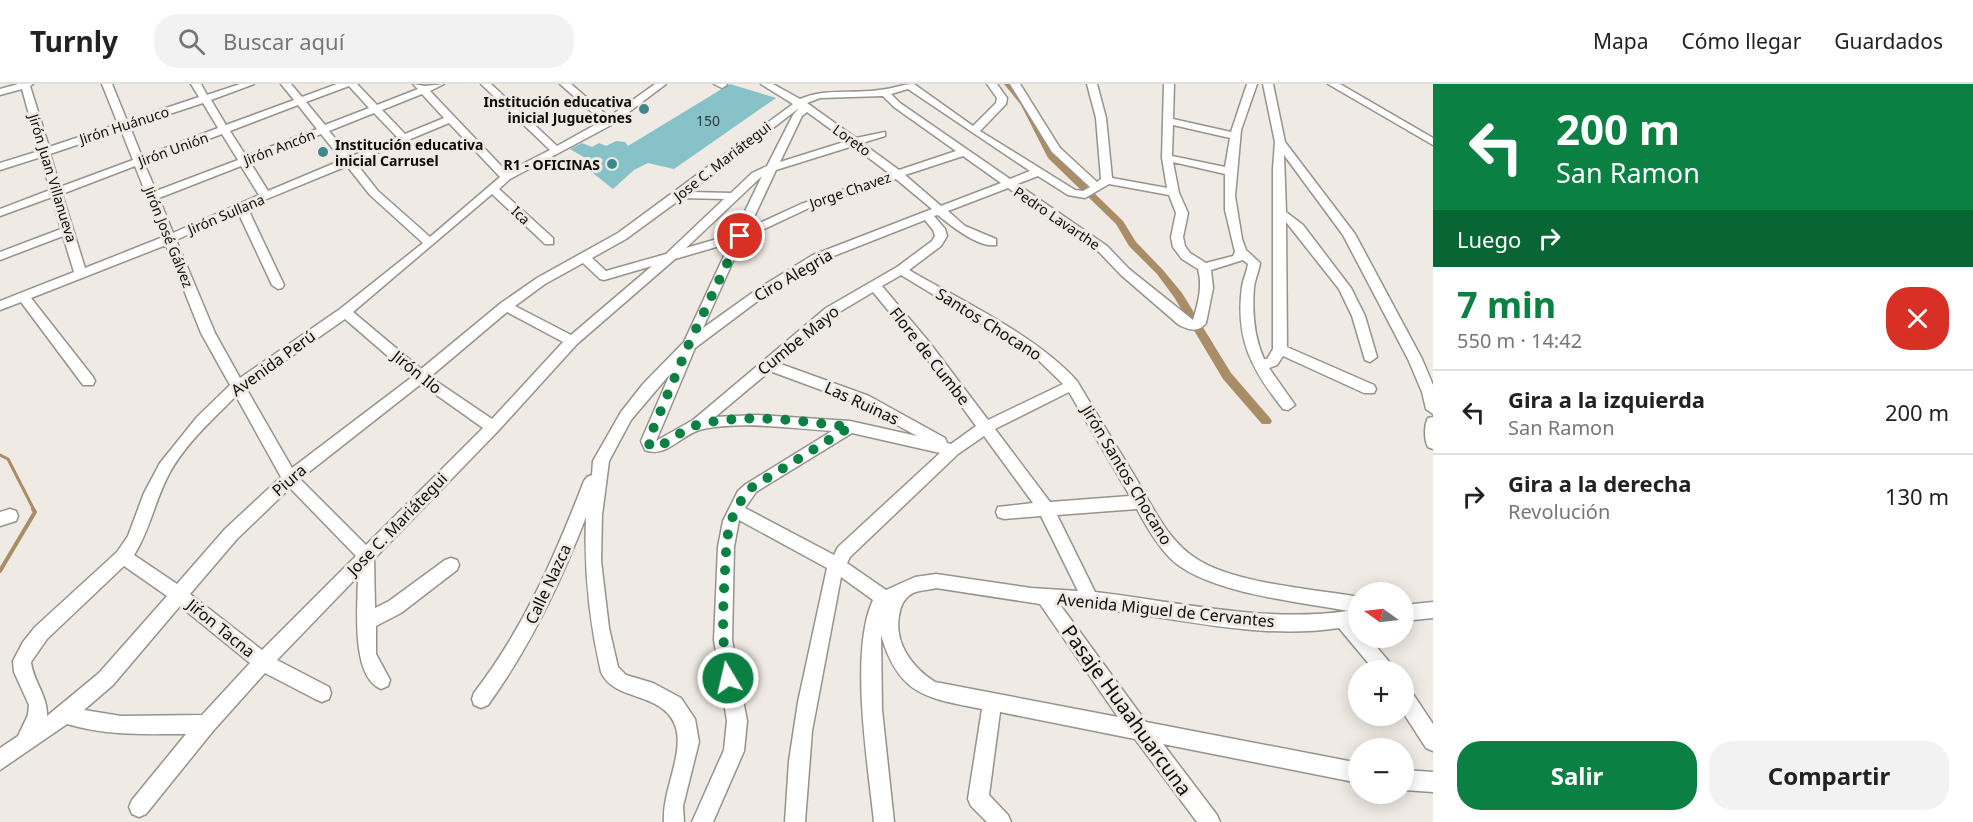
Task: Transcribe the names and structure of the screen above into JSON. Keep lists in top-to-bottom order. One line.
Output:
{"streets":{"street":["Jirón Huánuco","Loreto","Jirón Ancón","Jirón Unión","Jose C. Mariátegui","Jirón Juan Villanueva","Jorge Chavez","Jirón Sullana","Ica","Pedro Lavarthe","Jirón José Gálvez","Ciro Alegria","Santos Chocano","Cumbe Mayo","Flore de Cumbe","Avenida Perú","Jirón Ilo","Las Ruinas","Jirón Santos Chocano","Piura","Calle Nazca","Avenida Miguel de Cervantes","Jiŕon Tacna","Pasaje Huaahuarcuna"]},"crossings":[["Jirón Huánuco","Jirón Juan Villanueva"],["Jirón Huánuco","Jirón José Gálvez"],["Loreto","Jose C. Mariátegui"],["Loreto","Jorge Chavez"],["Loreto","Ciro Alegria"],["Jirón Ancón","Jirón José Gálvez"],["Jirón Unión","Jirón Juan Villanueva"],["Jirón Unión","Jirón José Gálvez"],["Jose C. Mariátegui","Jorge Chavez"],["Jose C. Mariátegui","Jirón José Gálvez"],["Jose C. Mariátegui","Jirón Ilo"],["Jose C. Mariátegui","Piura"],["Jose C. Mariátegui","Jiŕon Tacna"],["Jirón Juan Villanueva","Jirón Sullana"],["Jorge Chavez","Pedro Lavarthe"],["Jorge Chavez","Piura"],["Jirón Sullana","Jirón José Gálvez"],["Ica","Avenida Perú"],["Pedro Lavarthe","Ciro Alegria"],["Jirón José Gálvez","Avenida Perú"],["Jirón José Gálvez","Piura"],["Ciro Alegria","Cumbe Mayo"],["Ciro Alegria","Calle Nazca"],["Santos Chocano","Cumbe Mayo"],["Santos Chocano","Jirón Santos Chocano"],["Cumbe Mayo","Flore de Cumbe"],["Cumbe Mayo","Las Ruinas"],["Cumbe Mayo","Calle Nazca"],["Flore de Cumbe","Avenida Miguel de Cervantes"],["Avenida Perú","Jirón Ilo"],["Avenida Perú","Piura"],["Avenida Perú","Jiŕon Tacna"],["Jirón Ilo","Piura"],["Piura","Jiŕon Tacna"],["Avenida Miguel de Cervantes","Pasaje Huaahuarcuna"]],"places":["Institución educativa inicial Juguetones","Institución educativa inicial Carrusel","R1 - OFICINAS"],"house_numbers":["150"],"north":"left","page":{"header":"Turnly","search":"Buscar aquí","nav":["Mapa","Cómo llegar","Guardados"],"turn":["200 m","San Ramon"],"then":"Luego","heading":["7 min","550 m · 14:42"],"list":[{"name":"Gira a la izquierda","note":"San Ramon","value":"200 m"},{"name":"Gira a la derecha","note":"Revolución","value":"130 m"}],"map_buttons":["+","−"],"buttons":["Salir","Compartir"]}}
